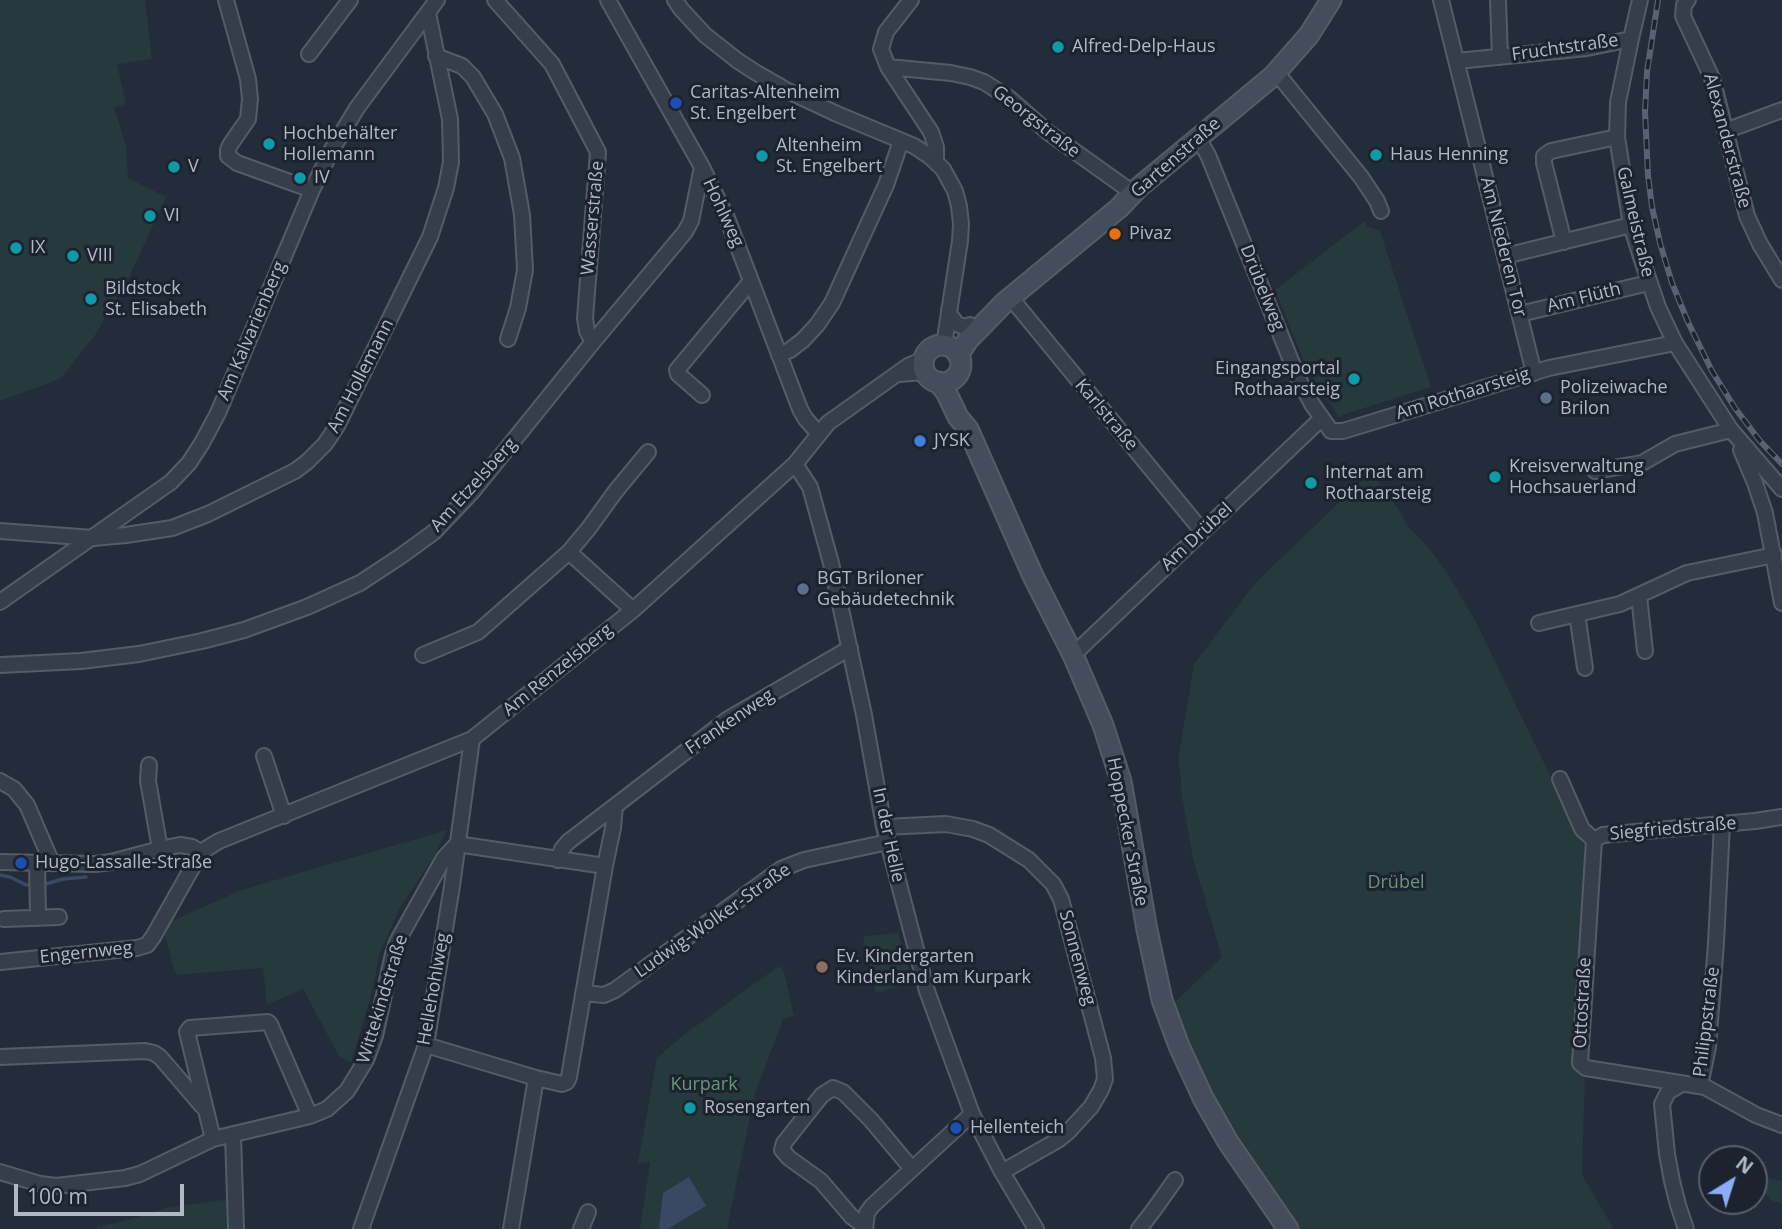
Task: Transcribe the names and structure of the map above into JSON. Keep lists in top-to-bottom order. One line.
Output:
{"streets":{"street":["Fruchtstraße","Georgstraße","Alexanderstraße","Gartenstraße","Hohlweg","Wasserstraße","Galmeistraße","Am Niederen Tor","Drübelweg","Am Flüth","Am Kalvarienberg","Am Hollemann","Am Rothaarsteig","Karlstraße","Am Etzelsberg","Am Drübel","Am Renzelsberg","Frankenweg","Siegfriedstraße","Hoppecker Straße","In der Helle","Ludwig-Wolker-Straße","Engernweg","Sonnenweg","Hellehohlweg","Wittekindstraße","Ottostraße","Philippstraße"]},"crossings":[["Fruchtstraße","Galmeistraße"],["Fruchtstraße","Am Niederen Tor"],["Georgstraße","Gartenstraße"],["Gartenstraße","Drübelweg"],["Gartenstraße","Karlstraße"],["Hohlweg","Am Etzelsberg"],["Wasserstraße","Am Etzelsberg"],["Galmeistraße","Am Flüth"],["Galmeistraße","Am Rothaarsteig"],["Am Niederen Tor","Am Flüth"],["Am Niederen Tor","Am Rothaarsteig"],["Drübelweg","Am Rothaarsteig"],["Drübelweg","Am Drübel"],["Am Kalvarienberg","Am Hollemann"],["Karlstraße","Am Drübel"],["Am Drübel","Hoppecker Straße"],["Am Renzelsberg","In der Helle"],["Am Renzelsberg","Engernweg"],["Am Renzelsberg","Hellehohlweg"],["Frankenweg","In der Helle"],["Siegfriedstraße","Ottostraße"],["Siegfriedstraße","Philippstraße"],["In der Helle","Ludwig-Wolker-Straße"],["In der Helle","Sonnenweg"],["Hellehohlweg","Wittekindstraße"],["Ottostraße","Philippstraße"]],"parks":["Drübel","Kurpark"],"places":["Alfred-Delp-Haus","Caritas-Altenheim St. Engelbert","Hochbehälter Hollemann","Haus Henning","Altenheim St. Engelbert","V","IV","VI","Pivaz","IX","VIII","Bildstock St. Elisabeth","Eingangsportal Rothaarsteig","Polizeiwache Brilon","JYSK","Kreisverwaltung Hochsauerland","Internat am Rothaarsteig","BGT Briloner Gebäudetechnik","Hugo-Lassalle-Straße","Ev. Kindergarten Kinderland am Kurpark","Rosengarten","Hellenteich"],"scale_bar":"100 m","north":"top right"}
